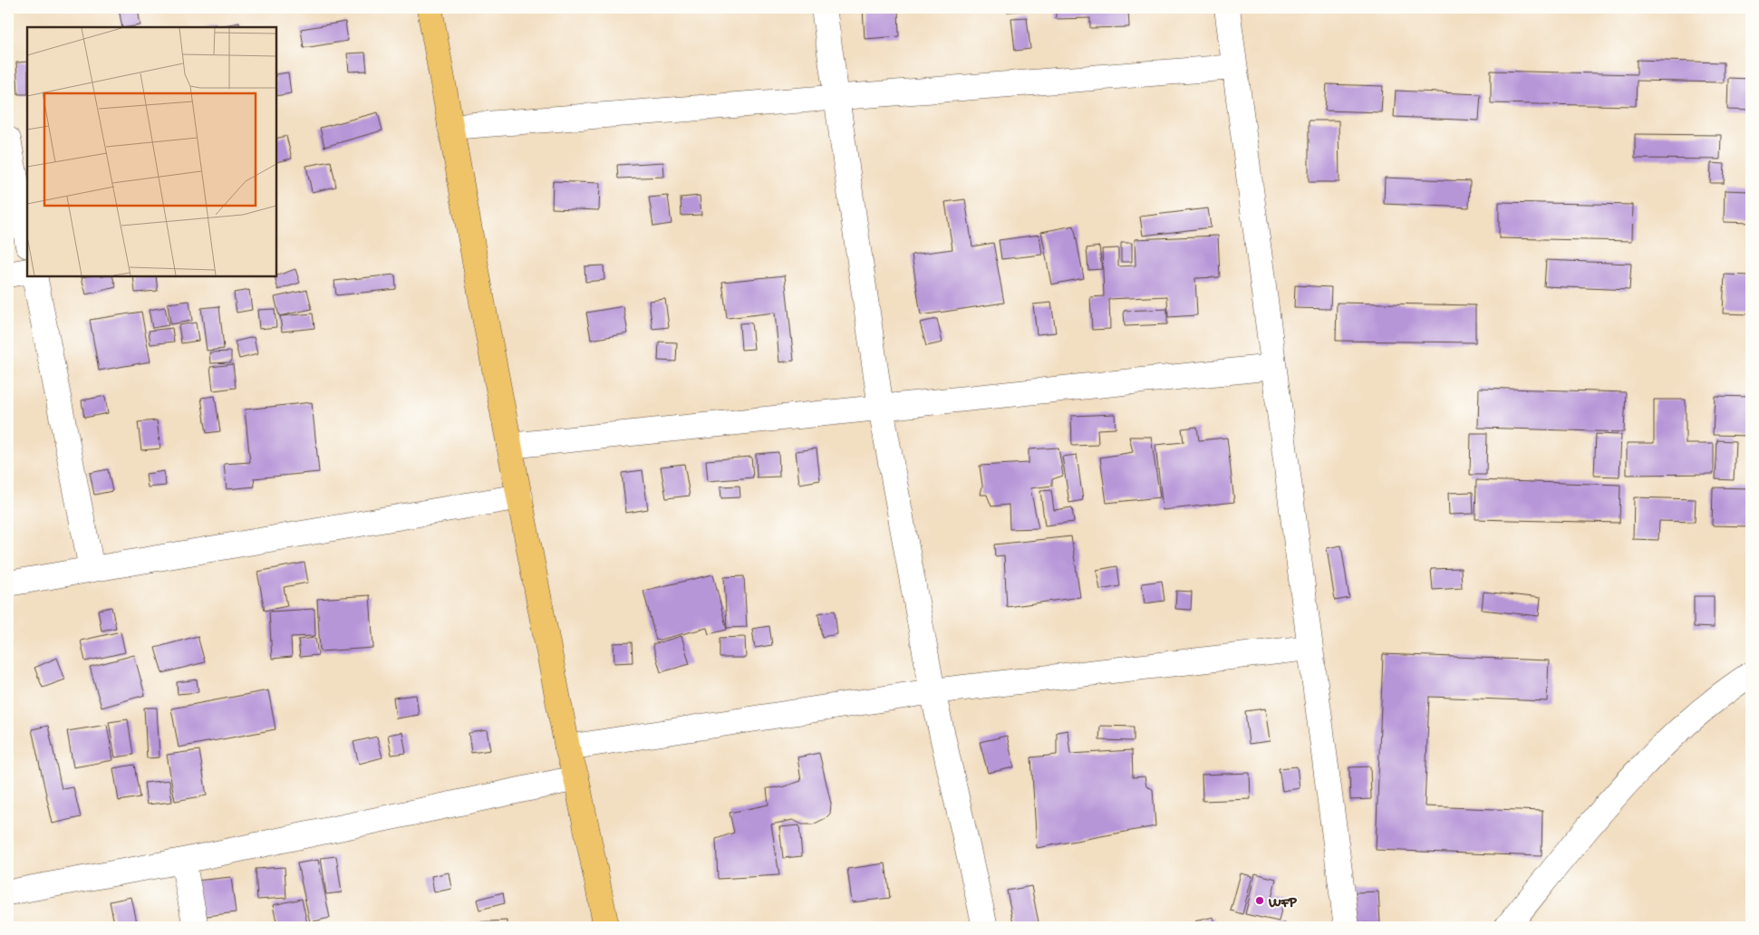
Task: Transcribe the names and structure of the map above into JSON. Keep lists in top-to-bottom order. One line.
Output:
{"places":["WFP"]}
